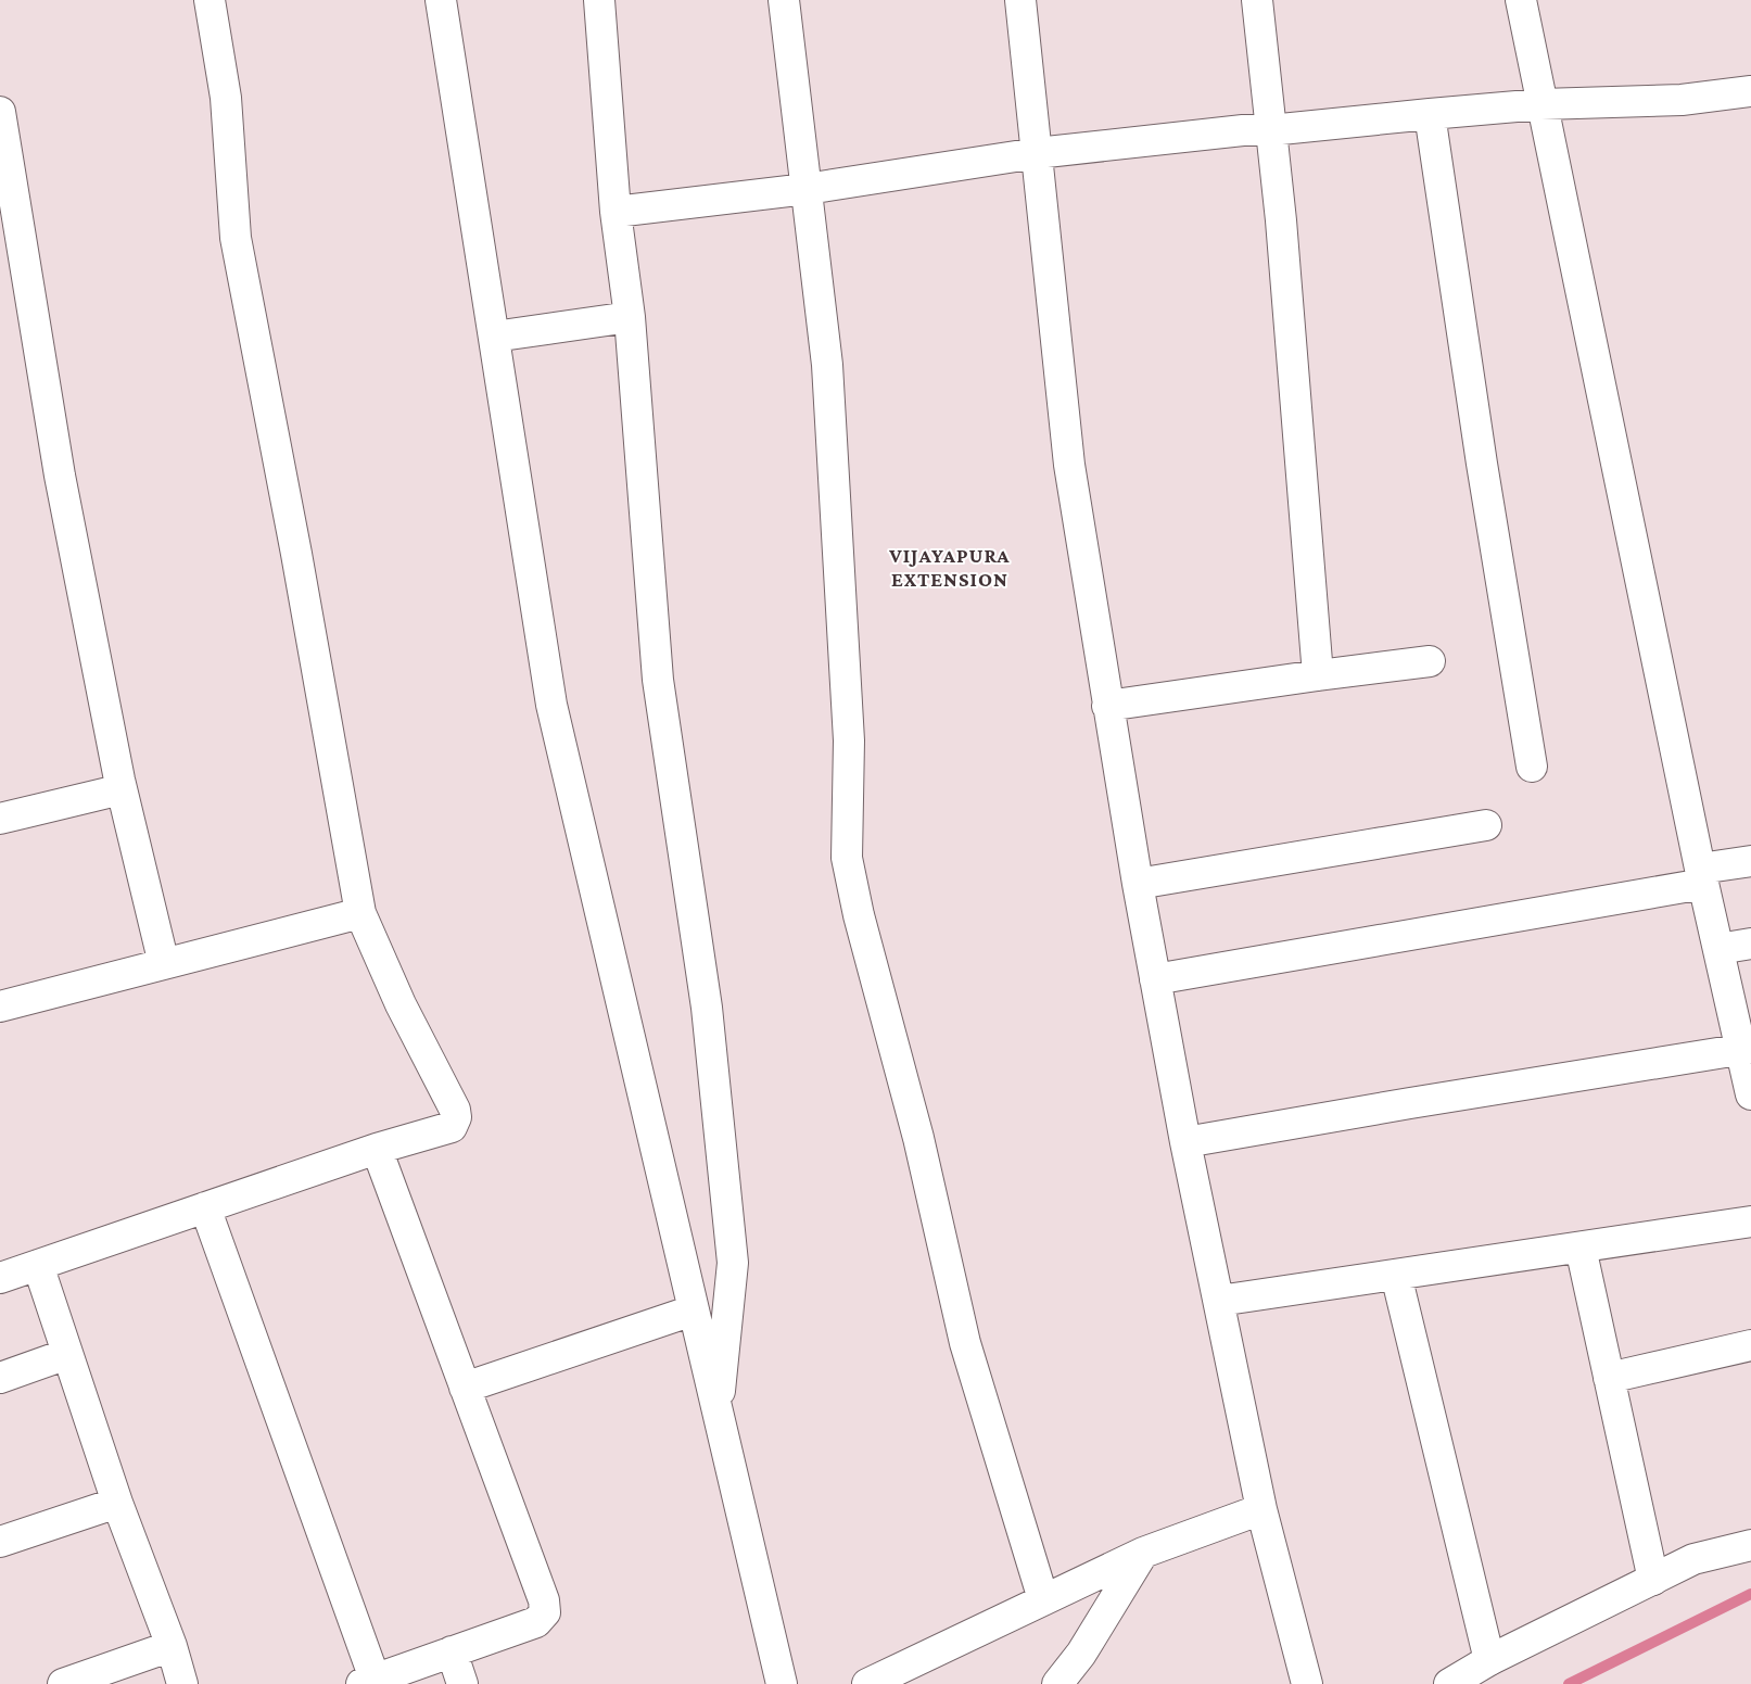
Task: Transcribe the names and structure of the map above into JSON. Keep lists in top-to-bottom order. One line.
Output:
{"districts":["VIJAYAPURA EXTENSION"]}
